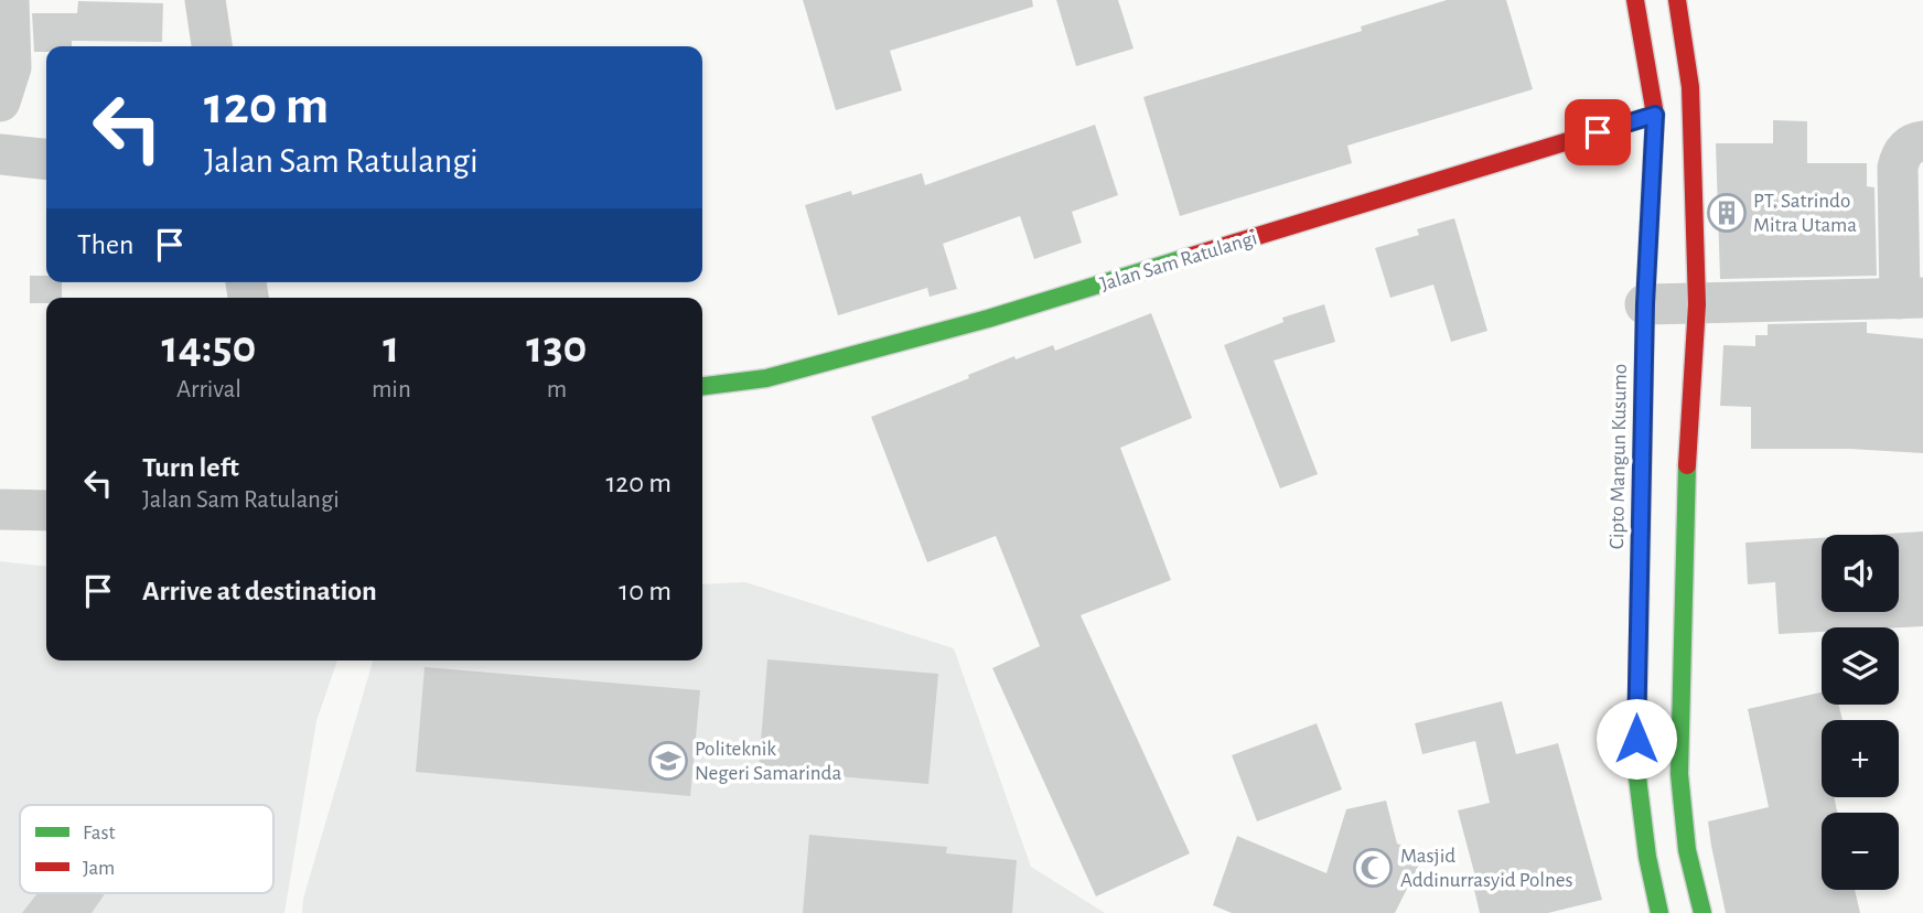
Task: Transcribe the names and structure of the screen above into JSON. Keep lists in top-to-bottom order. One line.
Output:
{"streets":{"main road":["Jalan Sam Ratulangi","Cipto Mangun Kusumo"]},"crossings":[["Jalan Sam Ratulangi","Cipto Mangun Kusumo"]],"places":{"building":["PT. Satrindo Mitra Utama"],"school or university":["Politeknik Negeri Samarinda"],"mosque":["Masjid Addinurrasyid Polnes"]},"legend":["Fast","Jam"],"page":{"turn":["120 m","Jalan Sam Ratulangi"],"then":"Then","eta":["14:50","Arrival","1","min","130","m"],"list":[{"name":"Turn left","note":"Jalan Sam Ratulangi","value":"120 m"},{"name":"Arrive at destination","value":"10 m"}],"map_buttons":["+","−"]}}
